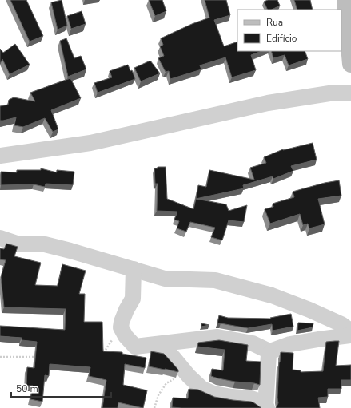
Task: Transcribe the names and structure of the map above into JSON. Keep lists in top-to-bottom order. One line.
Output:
{"legend":["Rua","Edifício"],"scale_bar":"50 m"}
